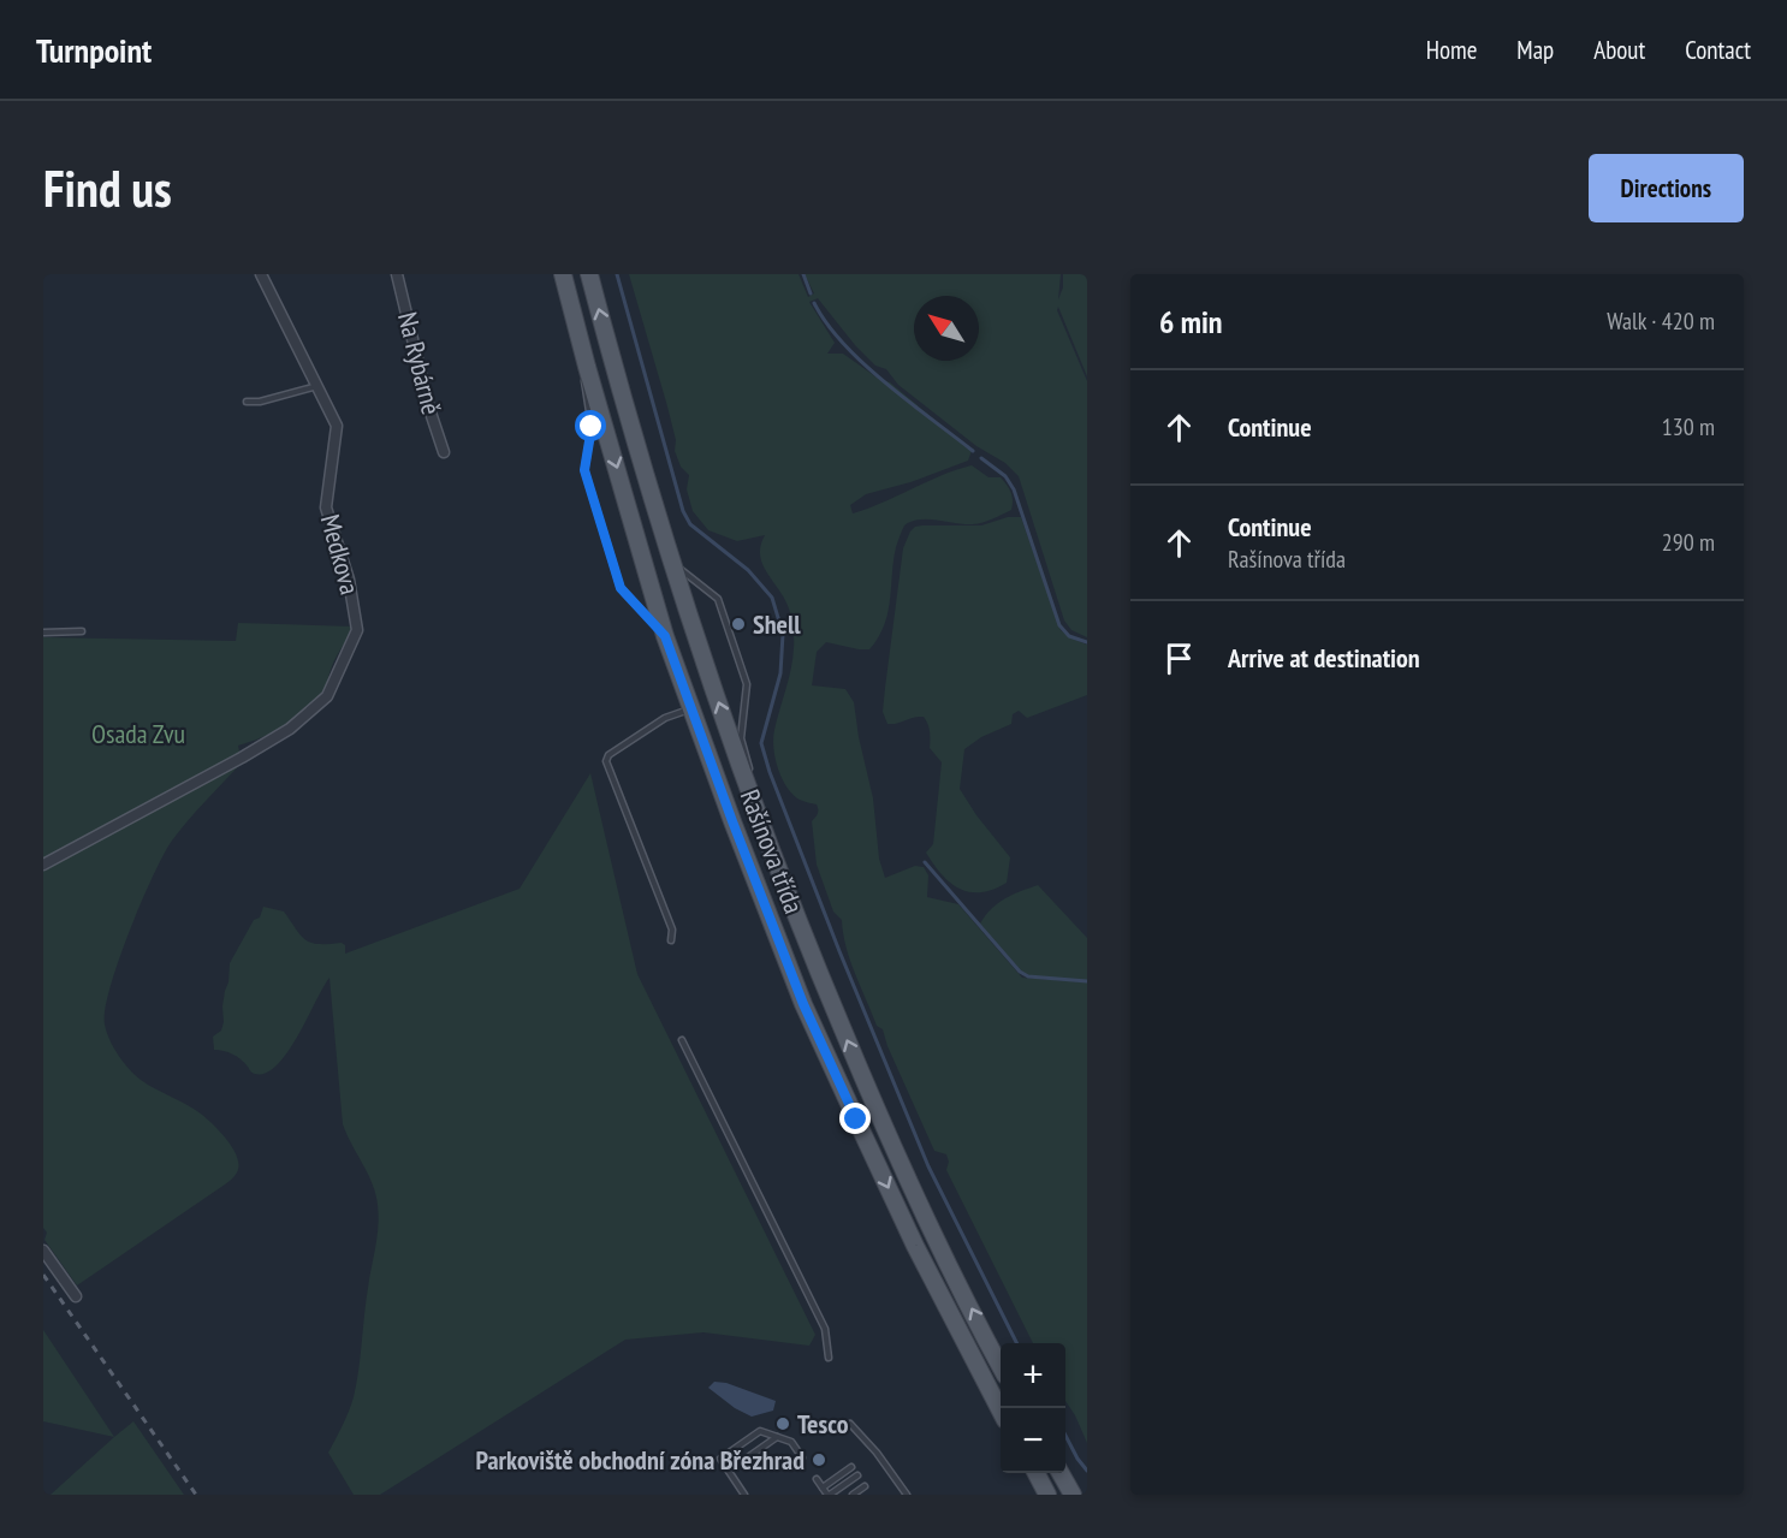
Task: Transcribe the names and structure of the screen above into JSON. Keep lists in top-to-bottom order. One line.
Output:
{"streets":{"main road":["Rašínova třída"],"street":["Na Rybárně","Medkova"]},"parks":["Osada Zvu"],"places":["Shell","Tesco","Parkoviště obchodní zóna Březhrad"],"north":"top left","page":{"header":"Turnpoint","nav":["Home","Map","About","Contact"],"buttons":"Directions","title":"Find us","heading":["6 min","Walk · 420 m"],"list":[["Continue","130 m"],["Continue","Rašínova třída","290 m"],"Arrive at destination"],"map_buttons":["+","−"]}}
